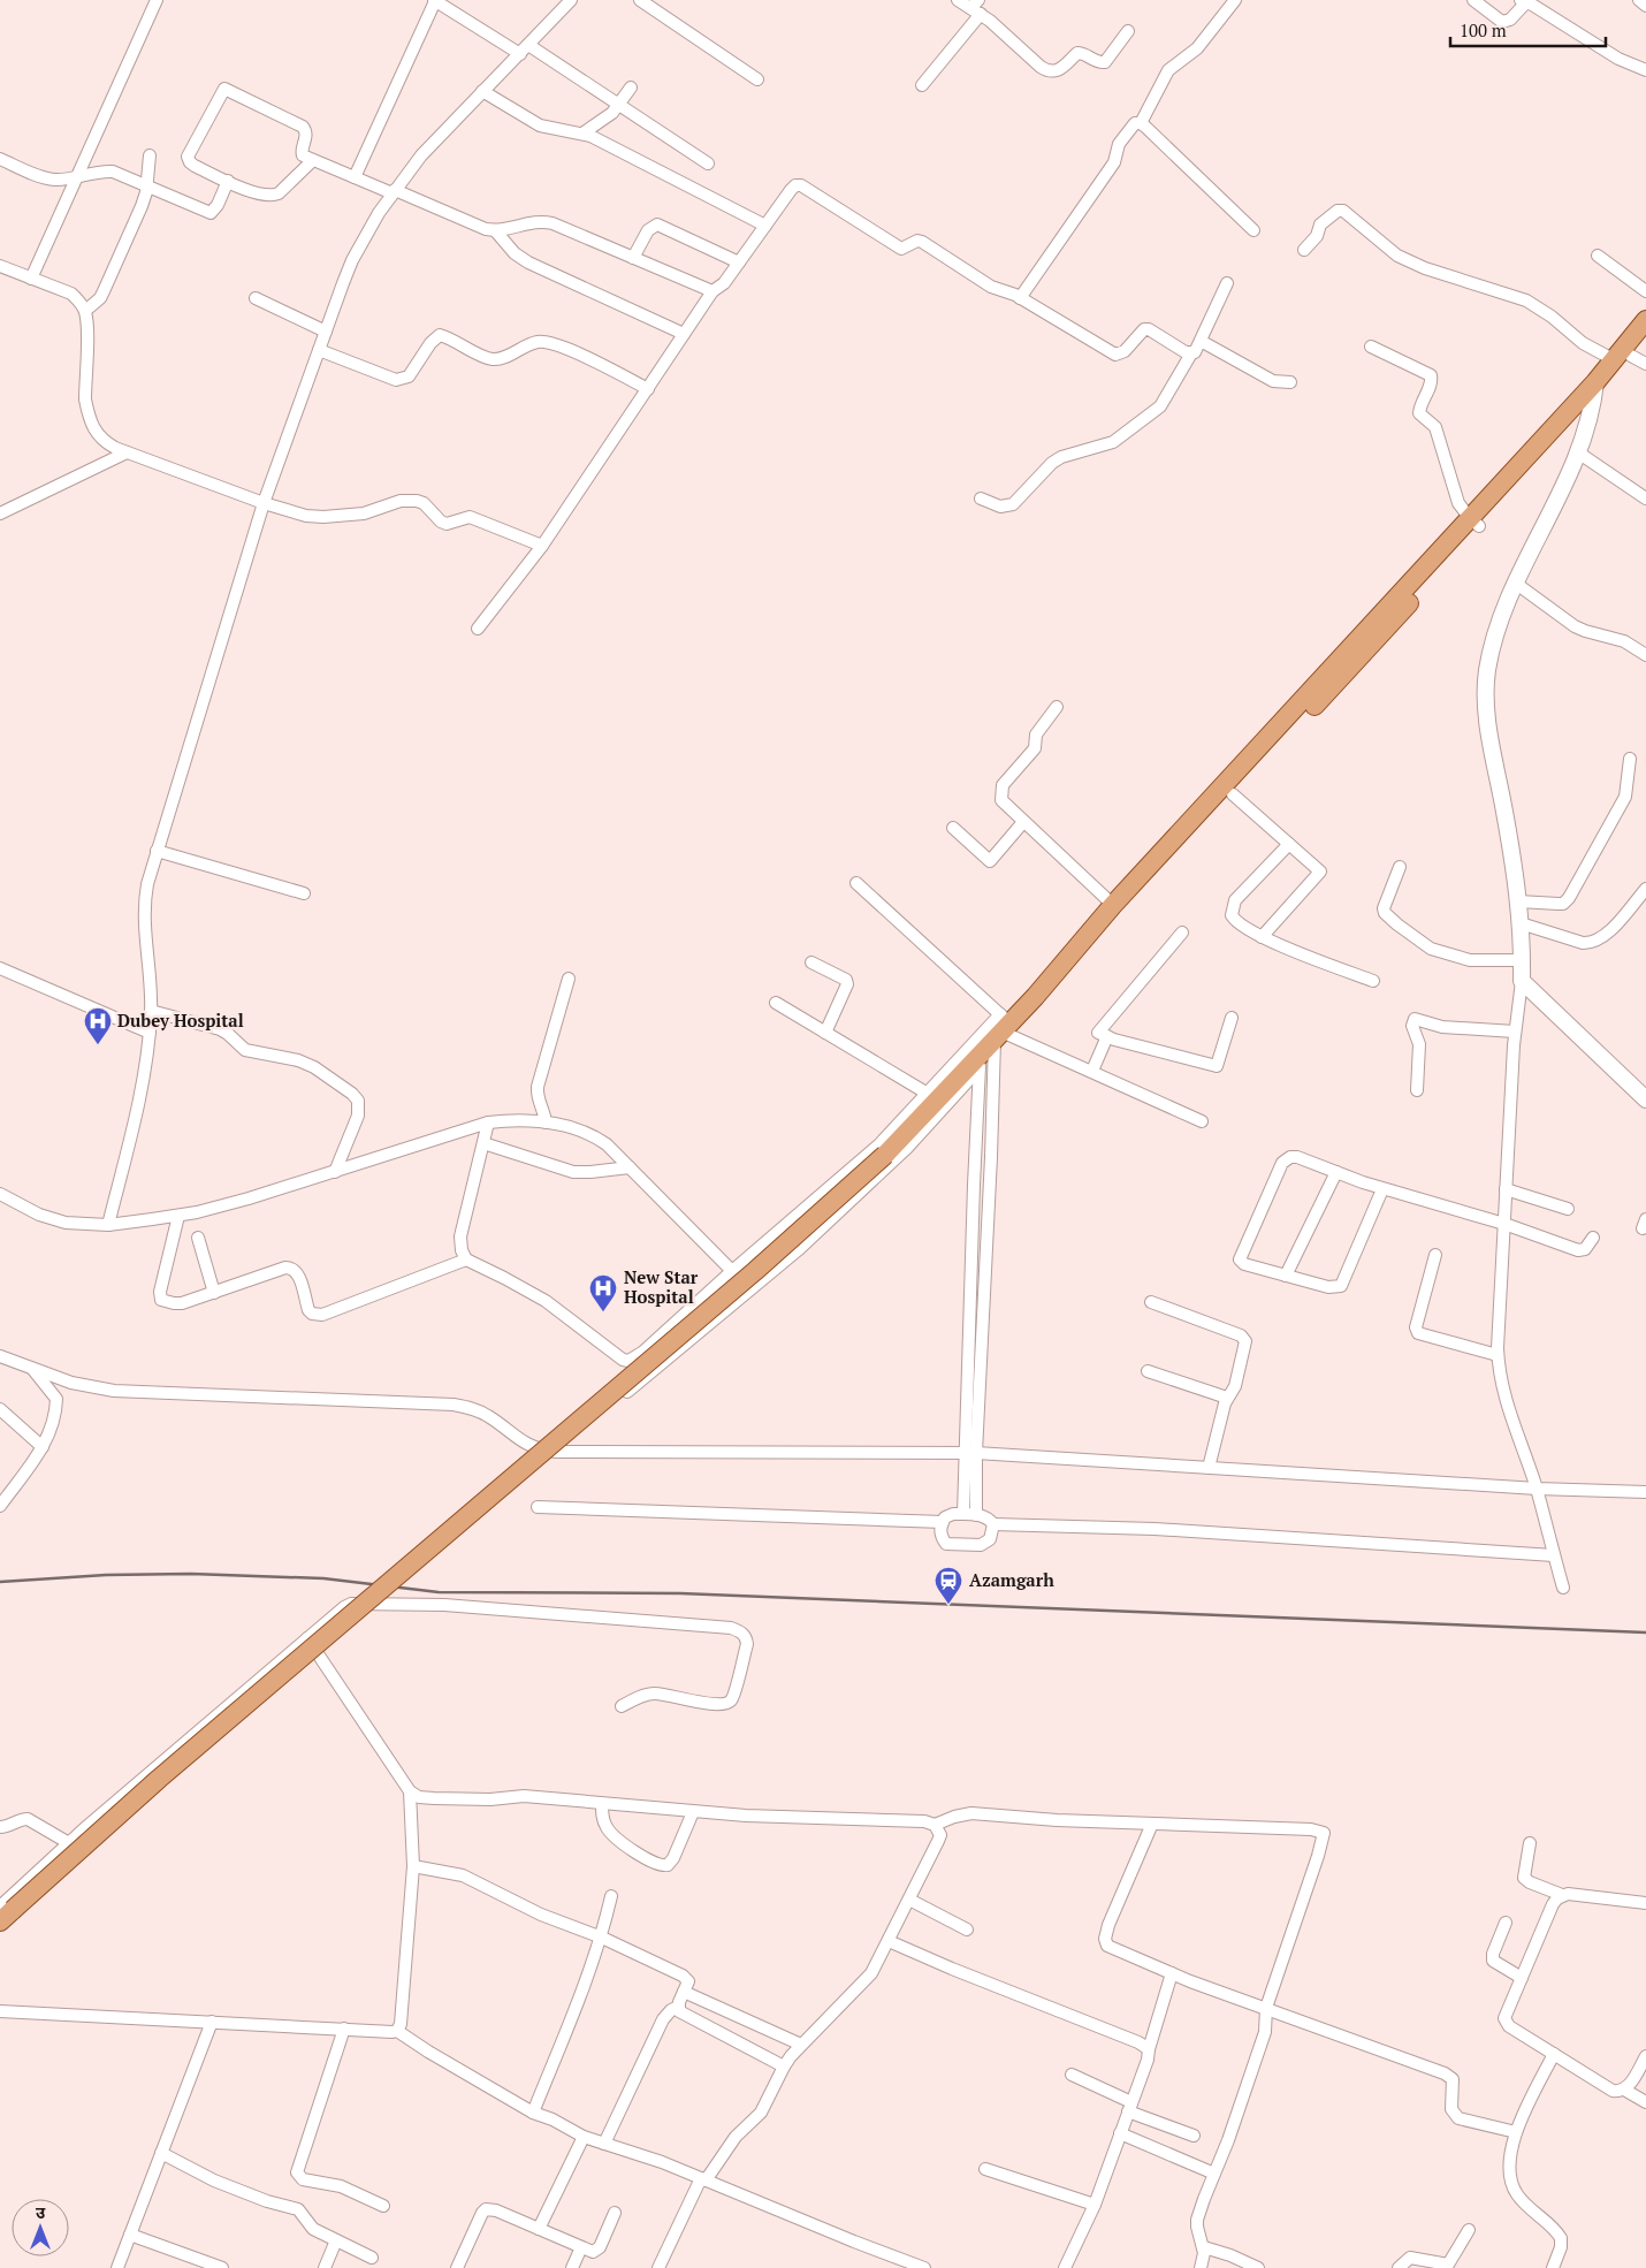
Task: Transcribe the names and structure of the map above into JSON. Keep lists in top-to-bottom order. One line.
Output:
{"places":{"hospital":["Dubey Hospital","New Star Hospital"],"station":["Azamgarh"]},"scale_bar":"100 m","north":"top"}
